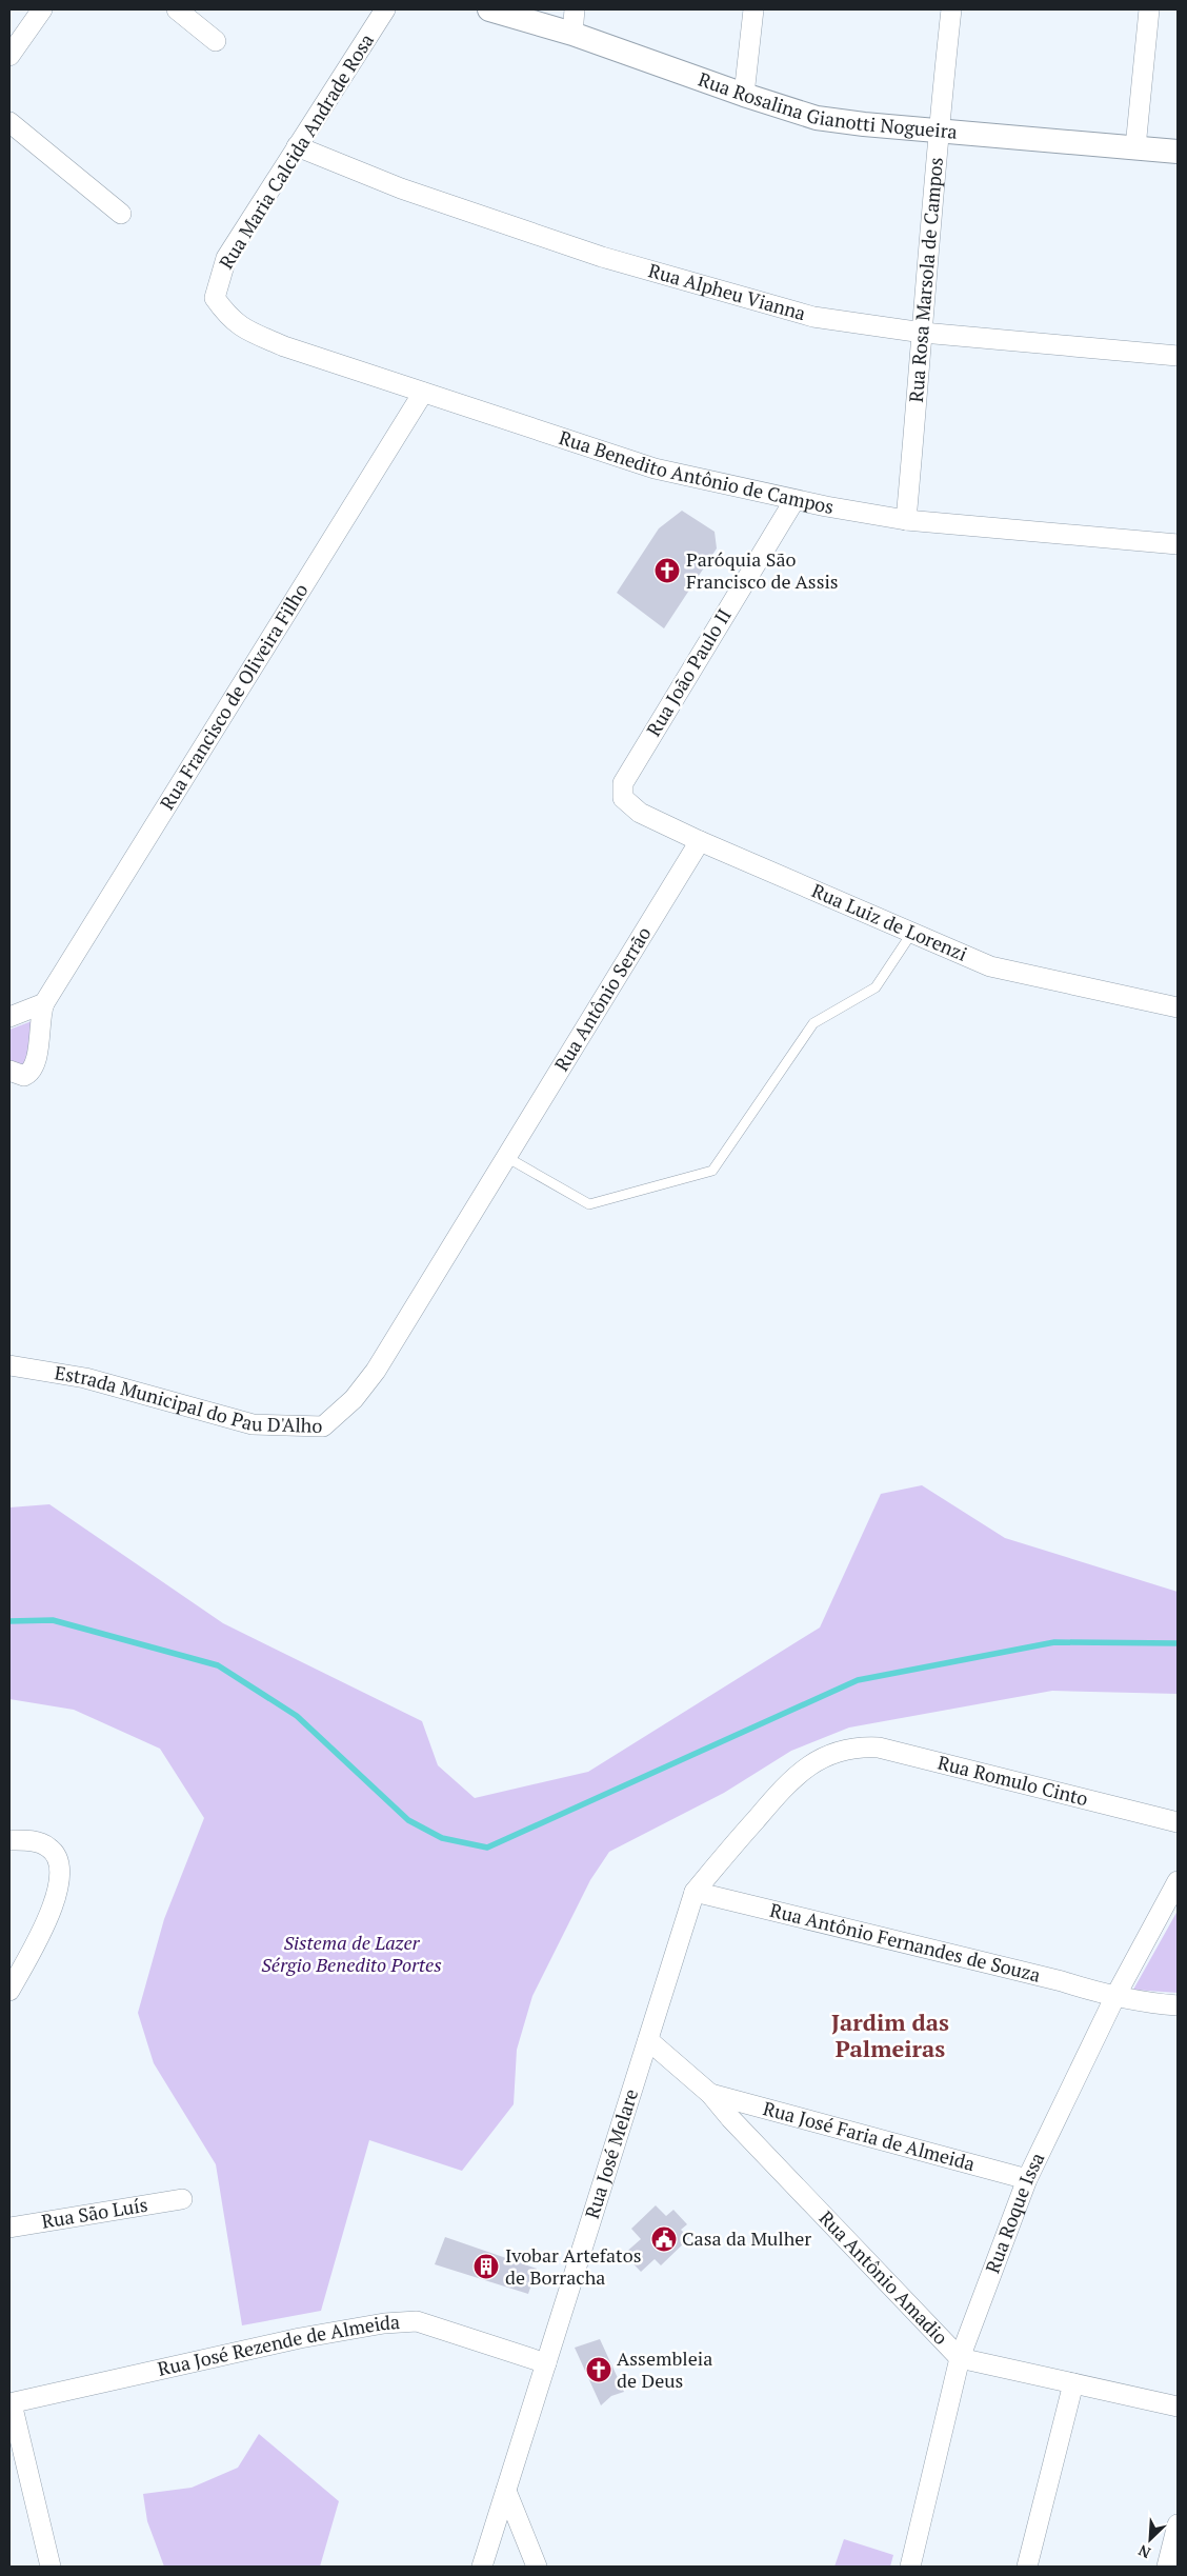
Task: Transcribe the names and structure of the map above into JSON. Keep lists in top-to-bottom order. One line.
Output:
{"streets":{"street":["Rua Rosalina Gianotti Nogueira","Rua Maria Calcida Andrade Rosa","Rua Rosa Marsola de Campos","Rua Alpheu Vianna","Rua Benedito Antônio de Campos","Rua João Paulo II","Rua Francisco de Oliveira Filho","Rua Luiz de Lorenzi","Rua Antônio Serrão","Estrada Municipal do Pau D'Alho","Rua Romulo Cinto","Rua Antônio Fernandes de Souza","Rua José Faria de Almeida","Rua José Melare","Rua São Luís","Rua Roque Issa","Rua Antônio Amadio","Rua José Rezende de Almeida"]},"crossings":[["Rua Rosalina Gianotti Nogueira","Rua Rosa Marsola de Campos"],["Rua Maria Calcida Andrade Rosa","Rua Alpheu Vianna"],["Rua Maria Calcida Andrade Rosa","Rua Benedito Antônio de Campos"],["Rua Rosa Marsola de Campos","Rua Alpheu Vianna"],["Rua Rosa Marsola de Campos","Rua Benedito Antônio de Campos"],["Rua Benedito Antônio de Campos","Rua João Paulo II"],["Rua Benedito Antônio de Campos","Rua Francisco de Oliveira Filho"],["Rua João Paulo II","Rua Luiz de Lorenzi"],["Rua Luiz de Lorenzi","Rua Antônio Serrão"],["Rua Antônio Serrão","Estrada Municipal do Pau D'Alho"],["Rua Romulo Cinto","Rua Antônio Fernandes de Souza"],["Rua Romulo Cinto","Rua José Melare"],["Rua Antônio Fernandes de Souza","Rua José Melare"],["Rua Antônio Fernandes de Souza","Rua Roque Issa"],["Rua José Faria de Almeida","Rua Roque Issa"],["Rua José Faria de Almeida","Rua Antônio Amadio"],["Rua José Melare","Rua Antônio Amadio"],["Rua José Melare","Rua José Rezende de Almeida"],["Rua Roque Issa","Rua Antônio Amadio"]],"districts":["Jardim das Palmeiras"],"parks":["Sistema de Lazer Sérgio Benedito Portes"],"places":{"church":["Paróquia São Francisco de Assis","Assembleia de Deus"],"public building":["Casa da Mulher"],"building":["Ivobar Artefatos de Borracha"]},"north":"bottom left"}
